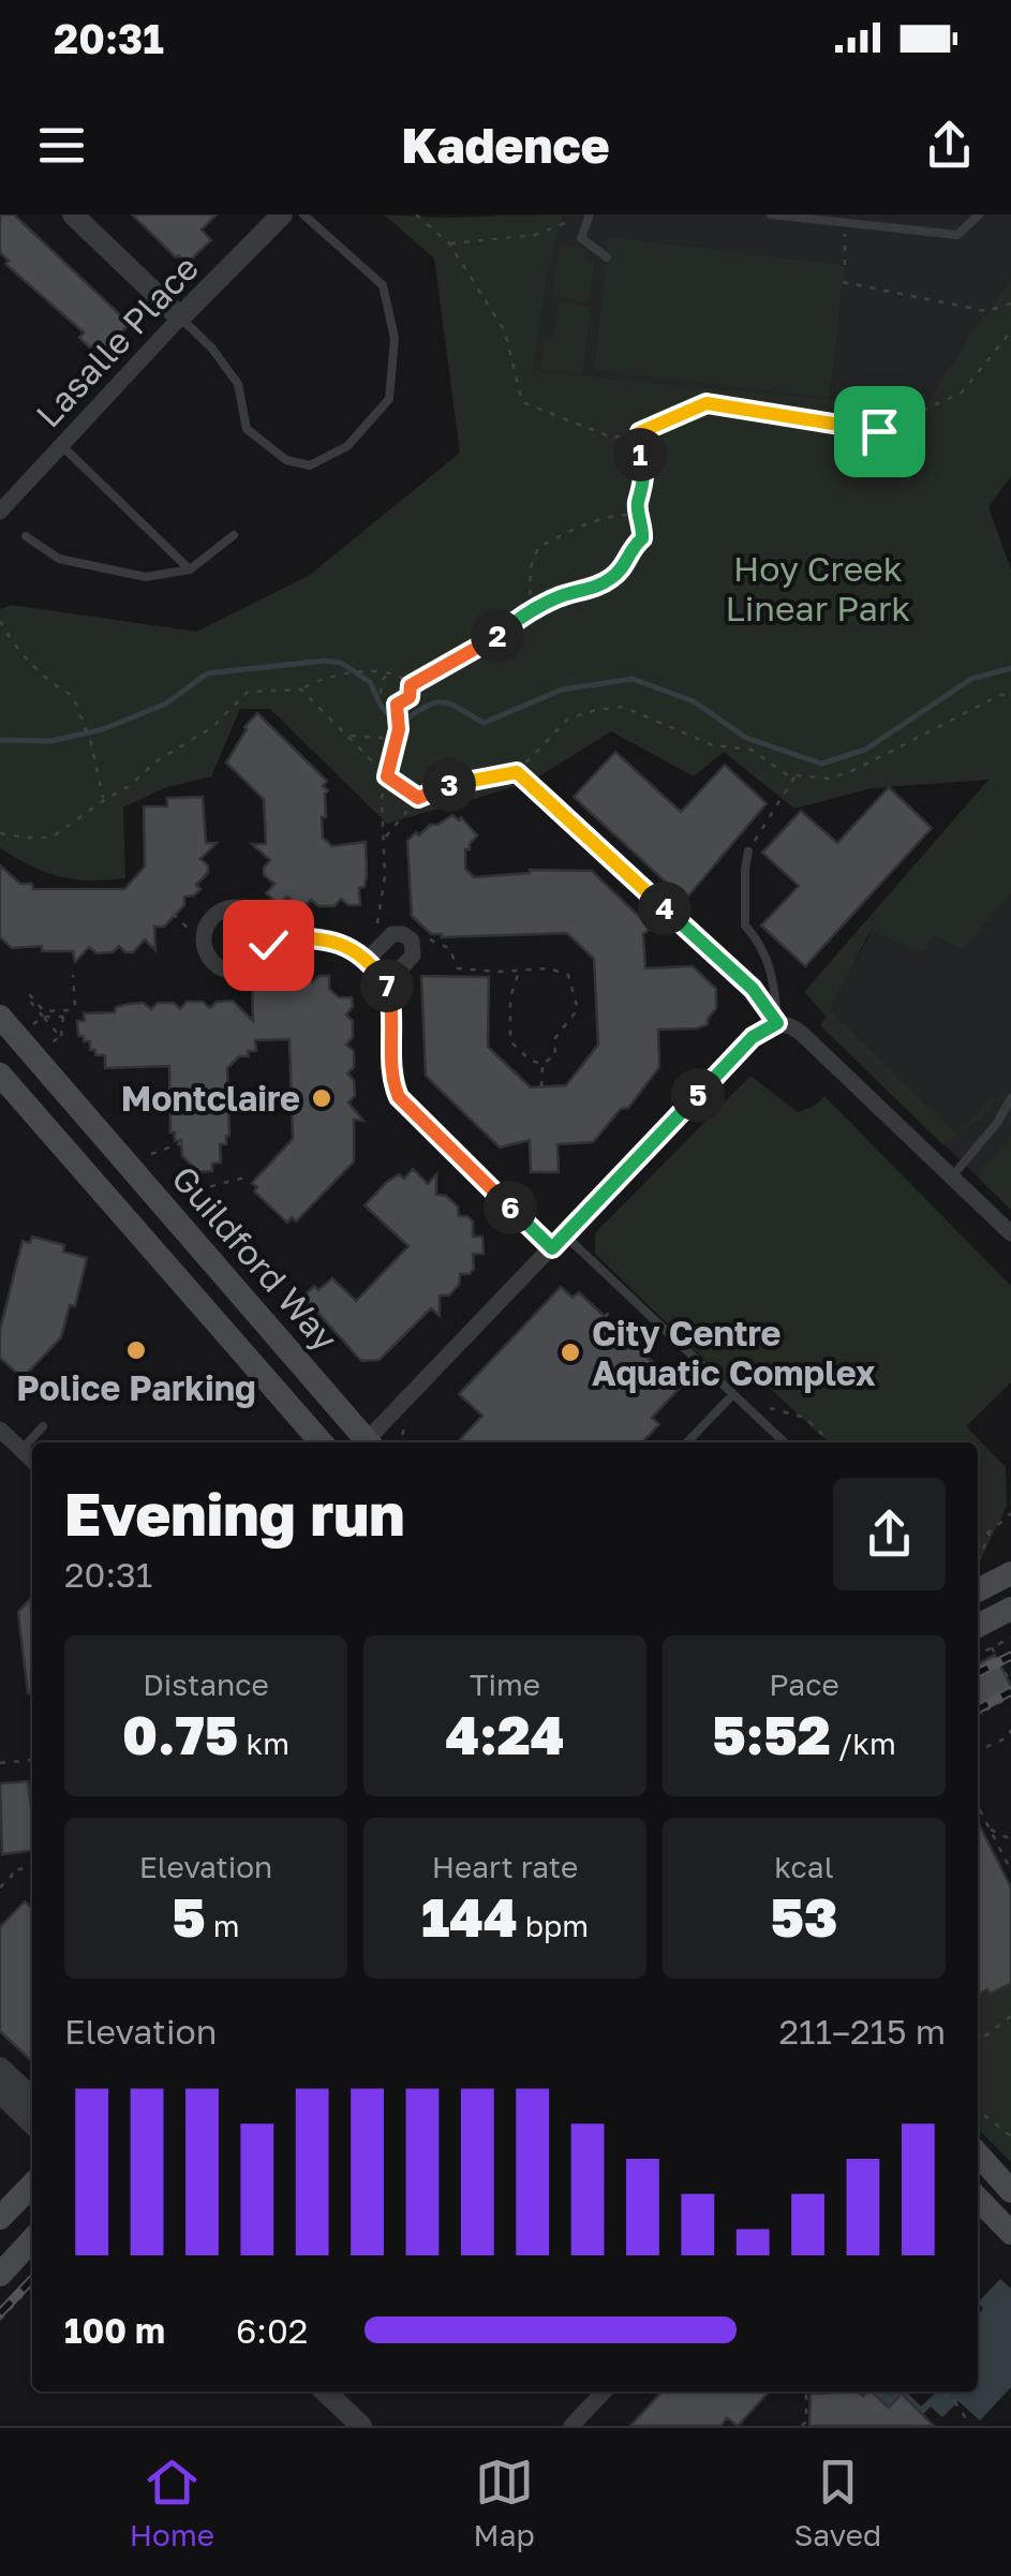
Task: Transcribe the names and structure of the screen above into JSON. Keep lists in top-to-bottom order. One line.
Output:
{"streets":{"main road":["Guildford Way"],"street":["Lasalle Place"]},"parks":["Hoy Creek Linear Park"],"places":["Montclaire","Police Parking","City Centre Aquatic Complex"],"page":{"status":"20:31","header":"Kadence","pins":["1","2","3","4","7","5","6"],"heading":["Evening run","20:31"],"stats":[["Distance","0.75 km"],["Time","4:24"],["Pace","5:52 /km"],["Elevation","5 m"],["Heart rate","144 bpm"],["kcal","53"]],"chart":["Elevation","211–215 m"],"list":[{"name":"100 m","note":"6:02"}],"tabs":["Home","Map","Saved"]}}
